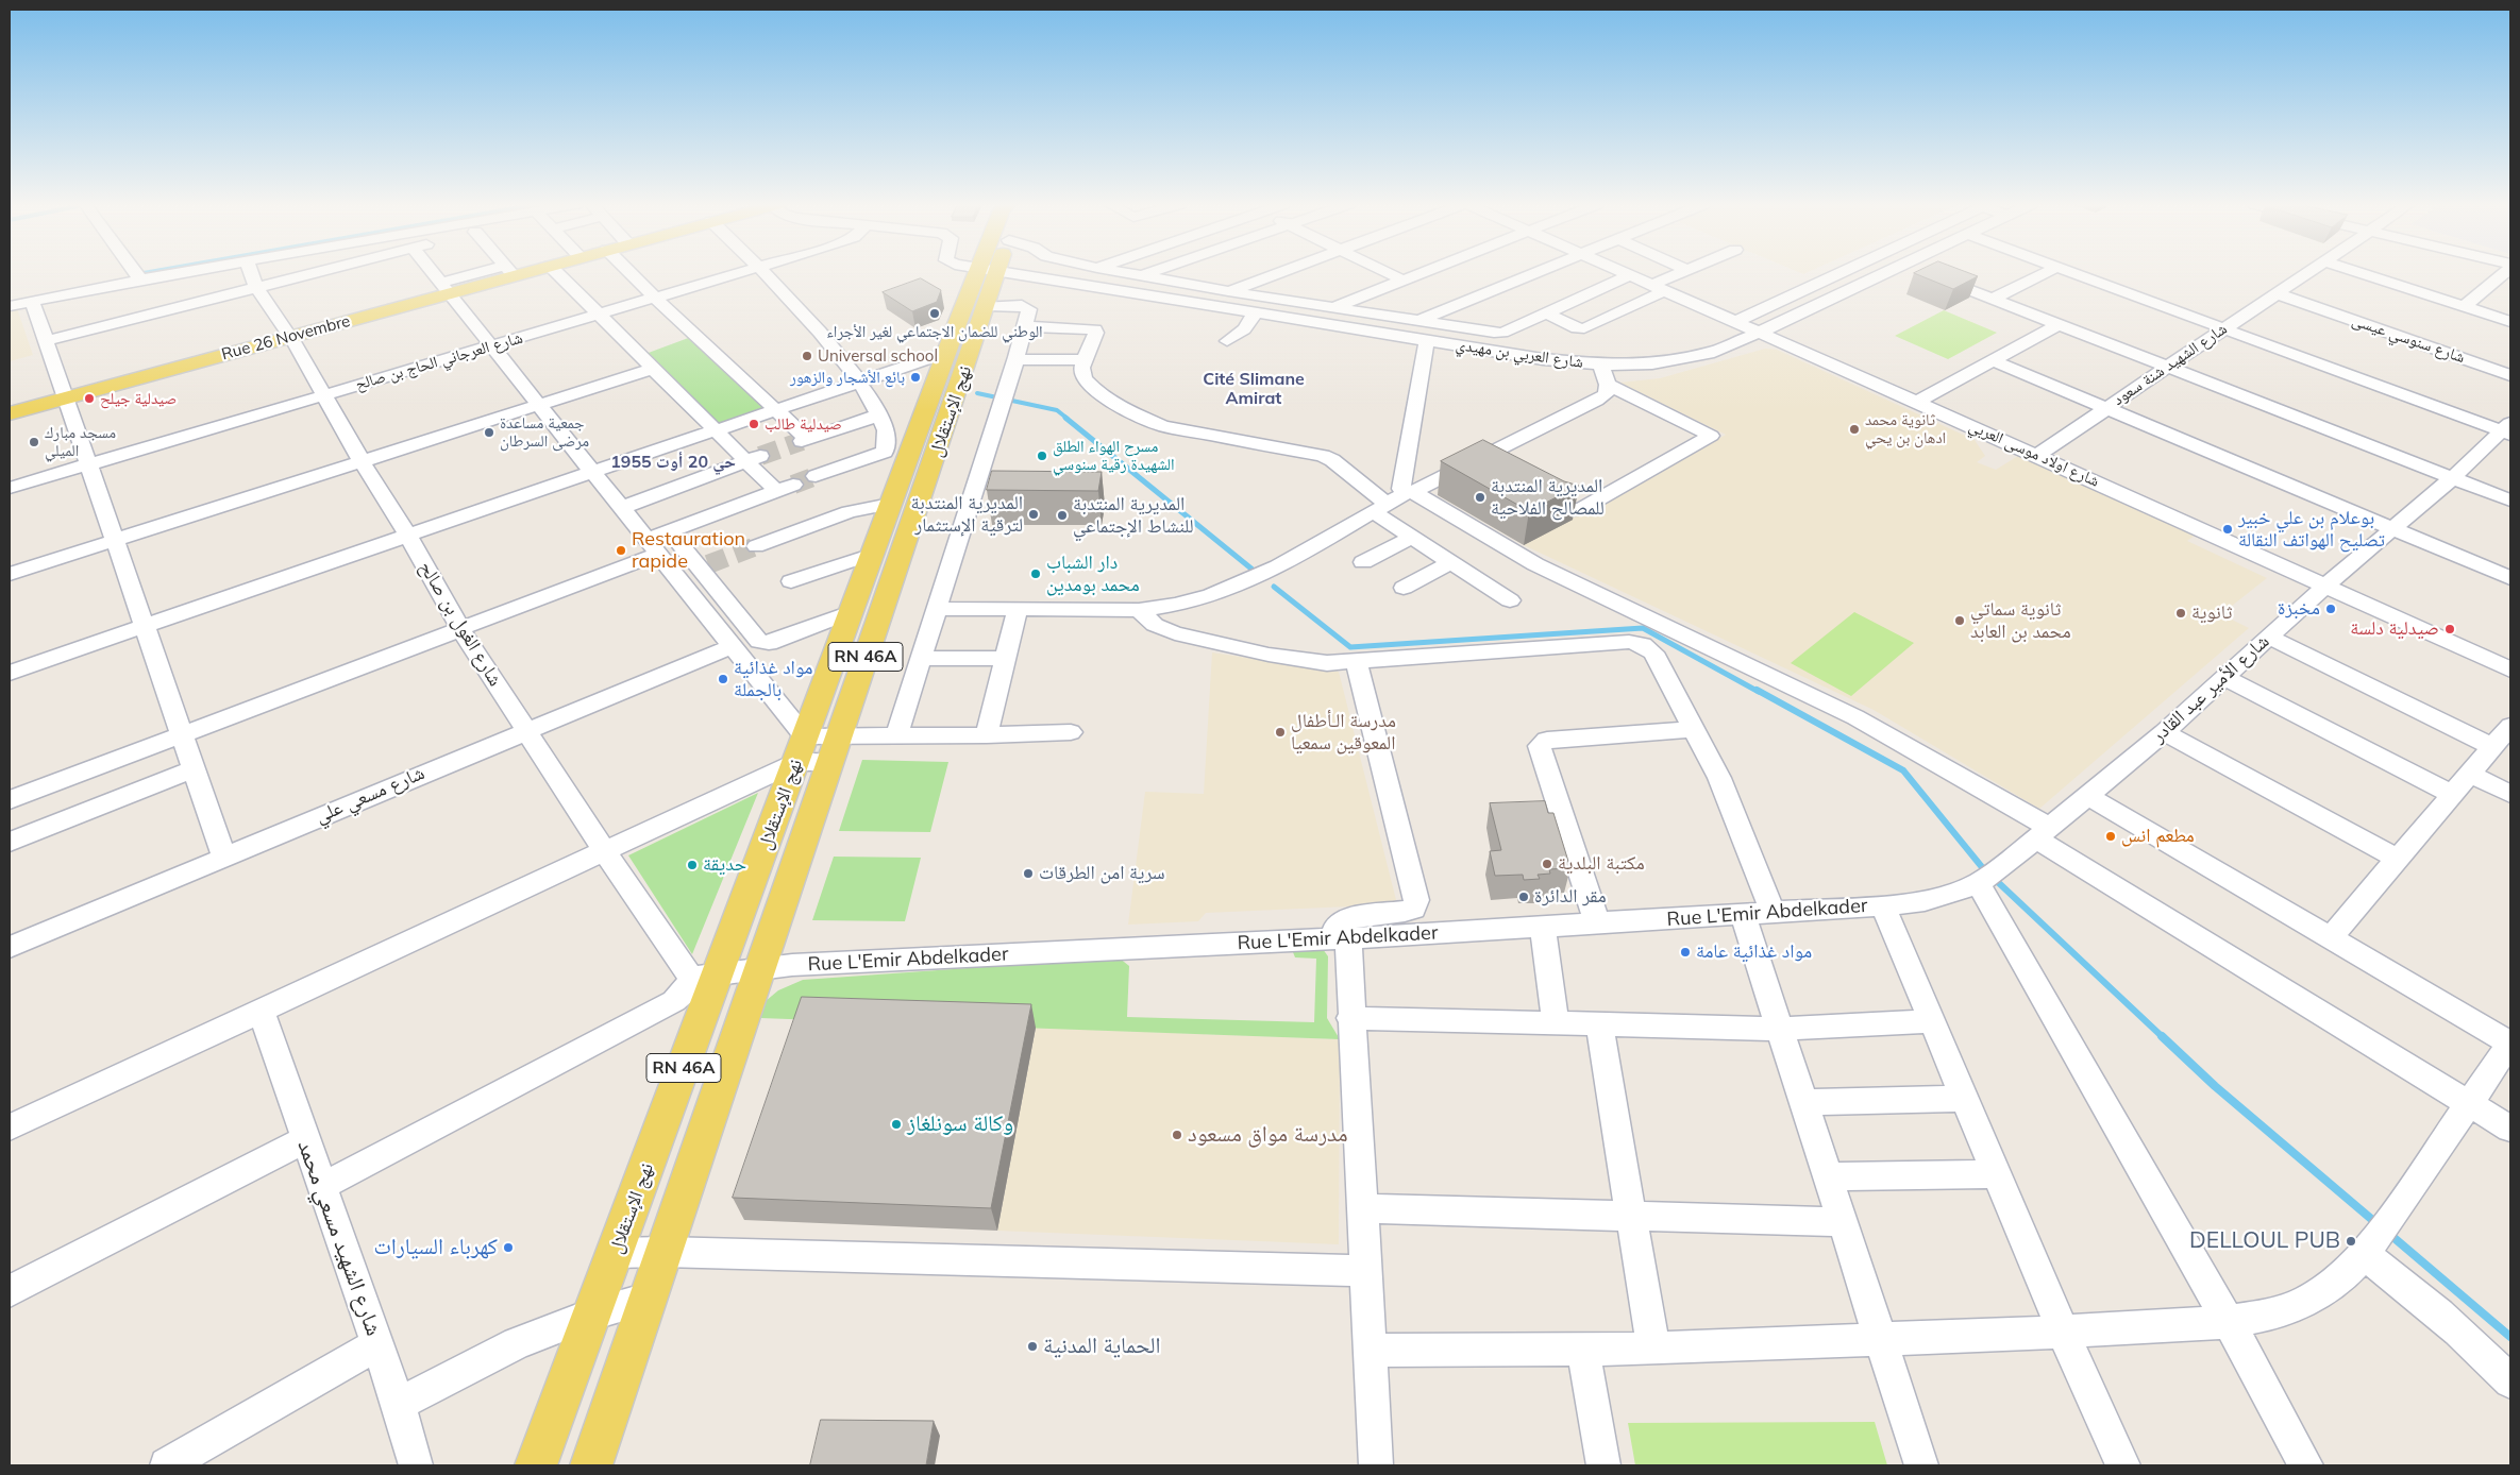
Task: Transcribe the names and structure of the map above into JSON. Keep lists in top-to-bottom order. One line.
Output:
{"streets":{"main road":["Rue 26 Novembre","نهج الإستقلال","RN 46A"],"street":["شارع سنوسي عيسى","شارع العربي بن مهيدي","شارع العرجاني الحاج بن صالح","شارع الشهيد شنة سعود","شارع اولاد موسى العربي","شارع الغول بن صالح","شارع الأمير عبد القادر","شارع مسعي علي","Rue L'Emir Abdelkader","شارع الشهيد مسعي محمد"]},"crossings":[["Rue 26 Novembre","شارع الغول بن صالح"],["شارع سنوسي عيسى","شارع الشهيد شنة سعود"],["شارع العربي بن مهيدي","شارع اولاد موسى العربي"],["شارع العرجاني الحاج بن صالح","شارع الغول بن صالح"],["شارع الشهيد شنة سعود","شارع اولاد موسى العربي"],["نهج الإستقلال","شارع الغول بن صالح"],["نهج الإستقلال","Rue L'Emir Abdelkader"],["شارع اولاد موسى العربي","شارع الأمير عبد القادر"],["شارع الغول بن صالح","شارع مسعي علي"],["شارع الأمير عبد القادر","Rue L'Emir Abdelkader"]],"districts":["Cité Slimane Amirat","حي 20 أوت 1955"],"places":["الوطني للضمان الاجتماعي لغير الأجراء","Universal school","بائع الأشجار والزهور","صيدلية جيلح","صيدلية طالب","ثانوية محمد ادهان بن يحي","جمعية مساعدة مرضى السرطان","مسجد مبارك الميلي","مسرح الهواء الطلق الشهيدة رقية سنوسي","المديرية المنتدبة للمصالح الفلاحية","المديرية المنتدبة لترقية الإستثمار","المديرية المنتدبة للنشاط الإجتماعي","بوعلام بن علي خبير تصليح الهواتف النقالة","Restauration rapide","دار الشباب محمد بومدين","مخبزة","ثانوية","ثانوية سماتي محمد بن العابد","صيدلية دلسة","مواد غذائية بالجملة","مدرسة الـأطفال المعوقين سمعيا","مطعم انس","مكتبة البلدية","حديقة","سرية امن الطرقات","مقر الدائرة","مواد غذائية عامة","وكالة سونلغاز","مدرسة مواق مسعود","DELLOUL PUB","كهرباء السيارات","الحماية المدنية"]}
